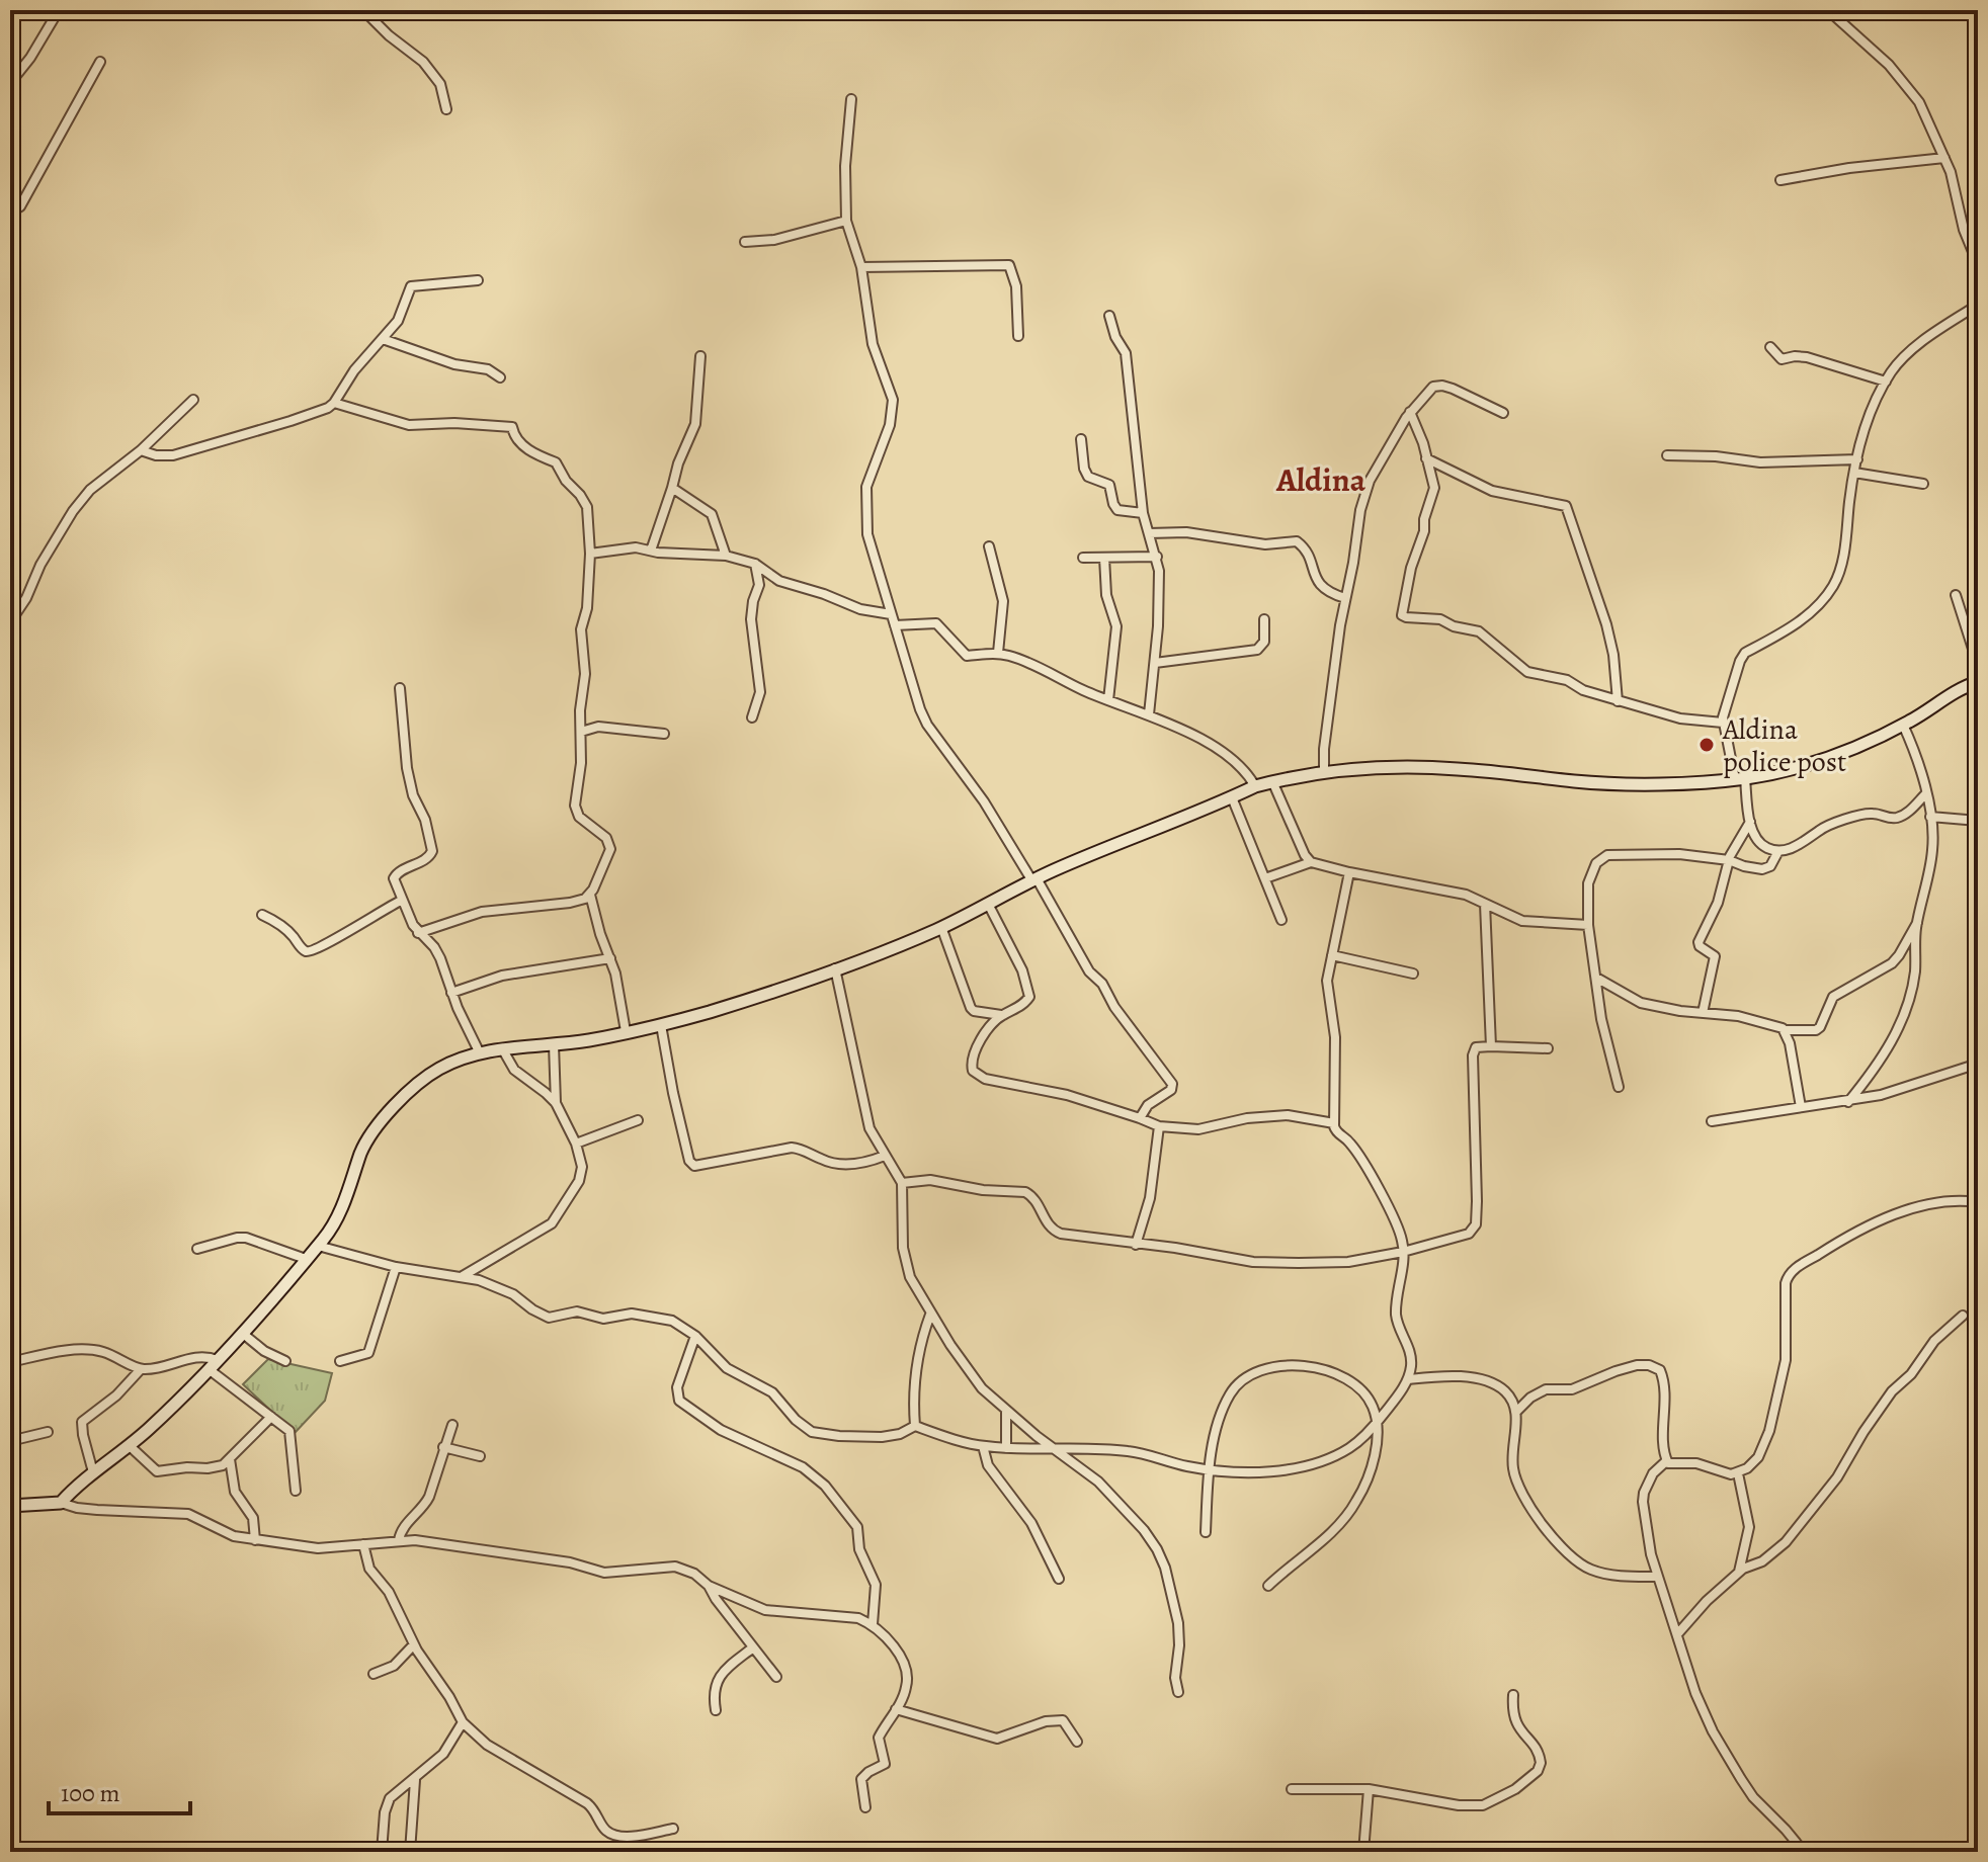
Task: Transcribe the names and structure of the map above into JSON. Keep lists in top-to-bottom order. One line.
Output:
{"districts":["Aldina"],"places":["Aldina police post"],"scale_bar":"100 m"}
